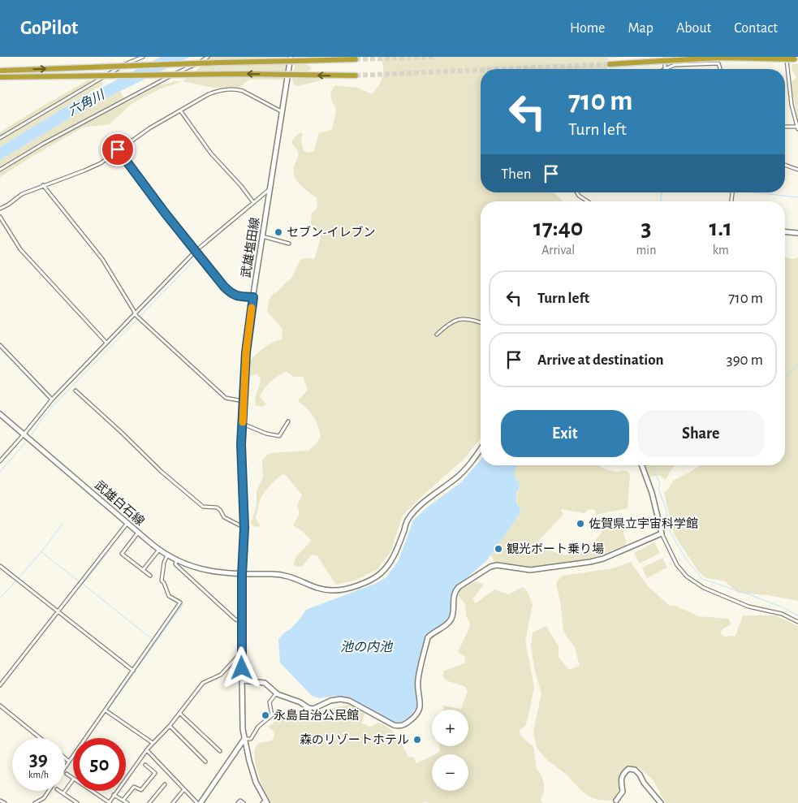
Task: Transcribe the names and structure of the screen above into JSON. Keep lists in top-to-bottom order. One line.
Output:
{"streets":{"main road":["武雄塩田線","武雄白石線"]},"crossings":[["武雄塩田線","武雄白石線"]],"water":["六角川","池の内池"],"places":["セブン-イレブン","佐賀県立宇宙科学館","観光ボート乗り場","永島自治公民館","森のリゾートホテル"],"page":{"header":"GoPilot","nav":["Home","Map","About","Contact"],"turn":["710 m","Turn left"],"then":"Then","eta":["17:40","Arrival","3","min","1.1","km"],"list":[{"name":"Turn left","value":"710 m"},{"name":"Arrive at destination","value":"390 m"}],"buttons":["Exit","Share"],"map_buttons":["+","−"],"speed":"39 km/h","limit":"50"}}
